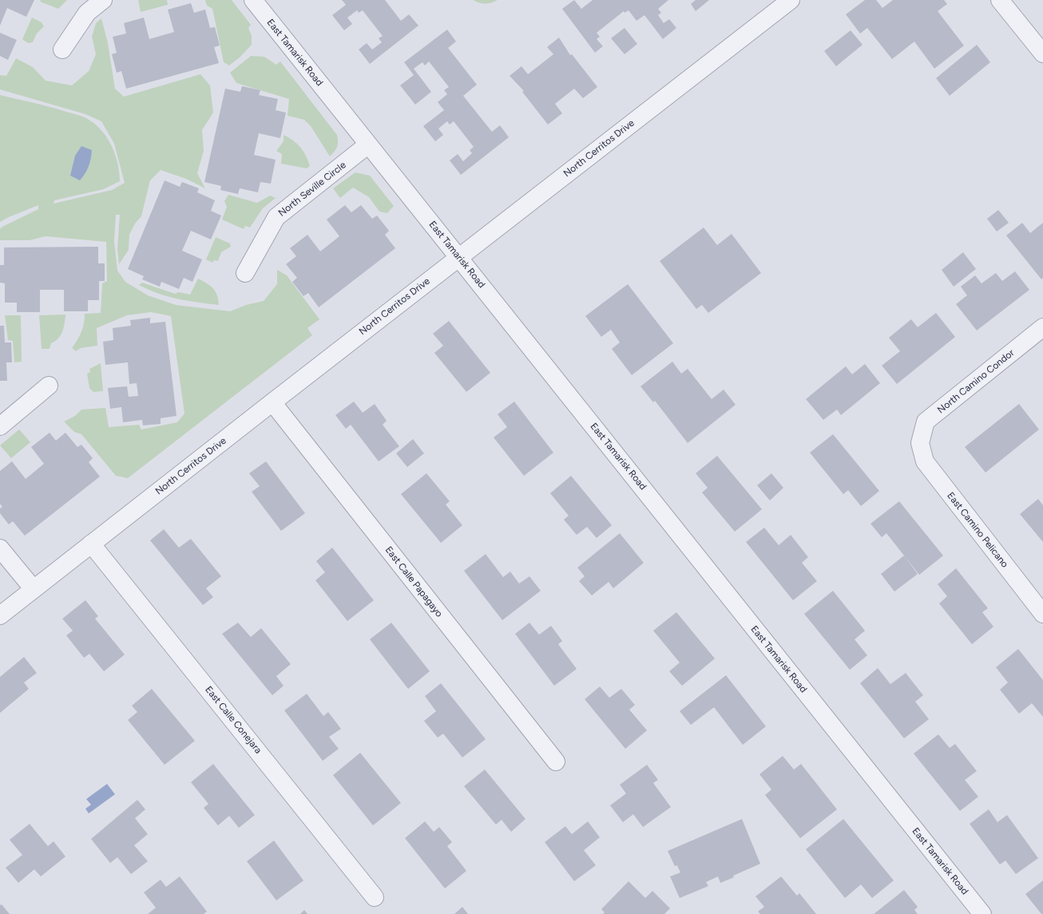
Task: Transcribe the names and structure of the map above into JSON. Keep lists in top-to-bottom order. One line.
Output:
{"streets":{"street":["East Tamarisk Road","North Cerritos Drive","North Seville Circle","North Camino Condor","East Camino Pelicano","East Calle Papagayo","East Calle Conejara"]},"crossings":[["East Tamarisk Road","North Cerritos Drive"],["East Tamarisk Road","North Seville Circle"],["North Cerritos Drive","East Calle Papagayo"],["North Cerritos Drive","East Calle Conejara"],["North Camino Condor","East Camino Pelicano"]]}
